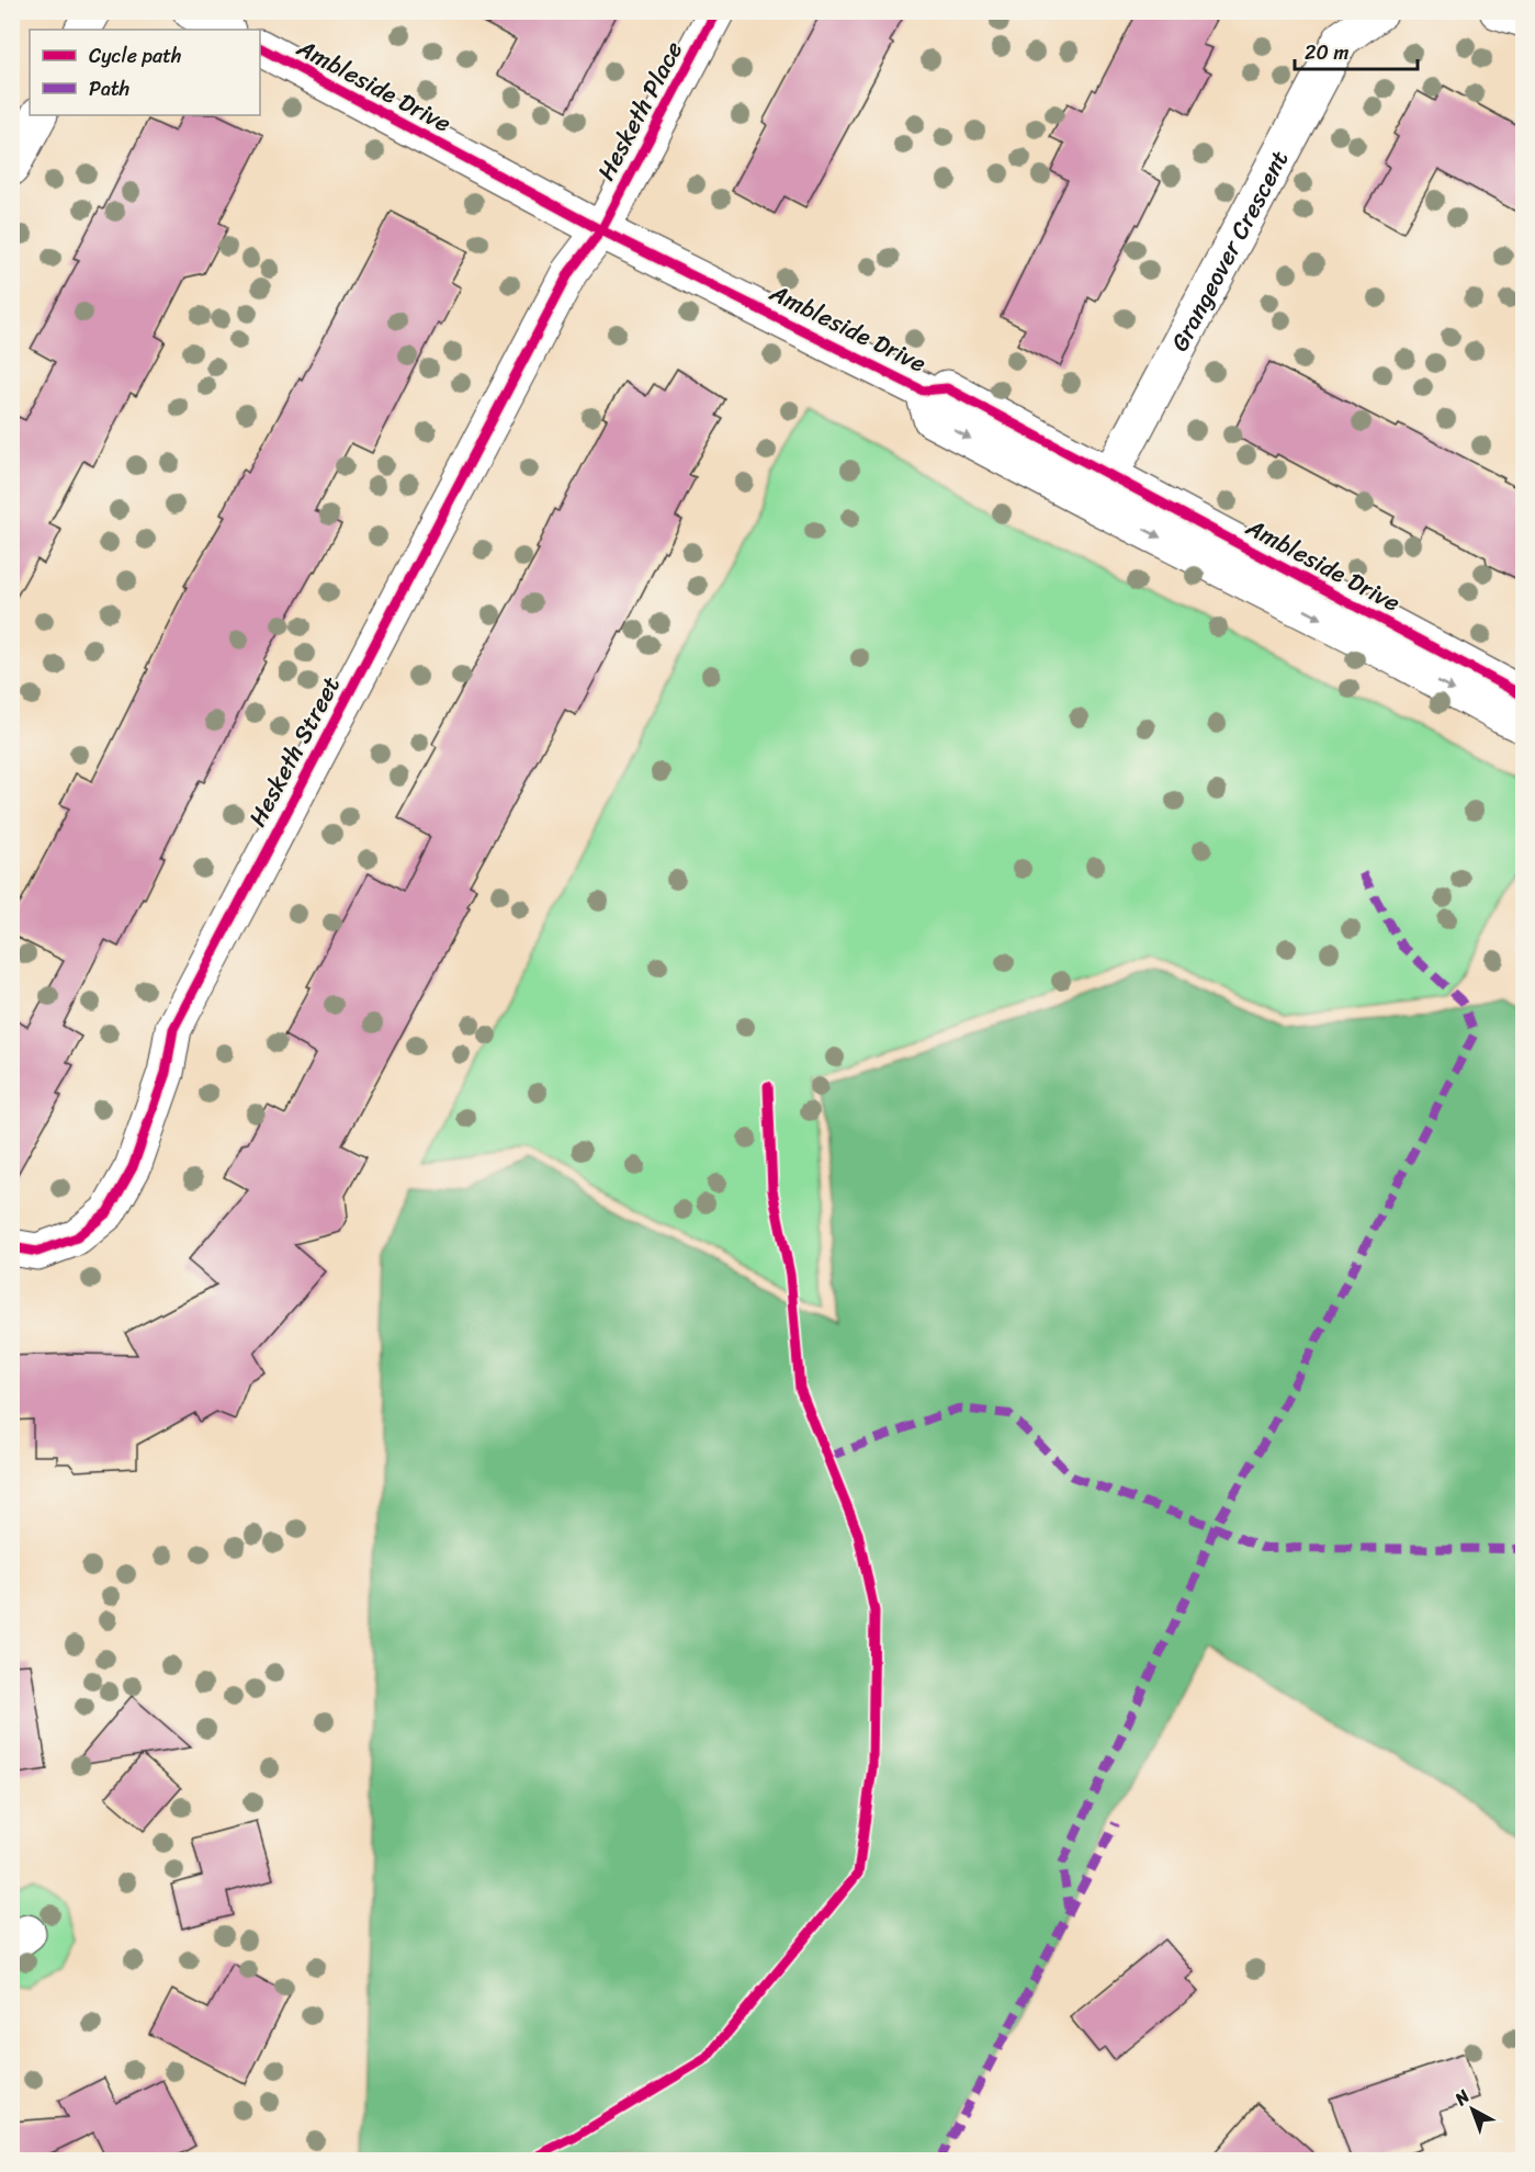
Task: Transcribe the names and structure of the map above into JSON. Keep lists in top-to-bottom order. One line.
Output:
{"streets":{"street":["Ambleside Drive","Hesketh Place","Grangeover Crescent","Hesketh Street"]},"crossings":[["Ambleside Drive","Hesketh Place"],["Ambleside Drive","Grangeover Crescent"],["Ambleside Drive","Hesketh Street"],["Hesketh Place","Hesketh Street"]],"legend":["Cycle path","Path"],"scale_bar":"20 m","north":"top left"}
